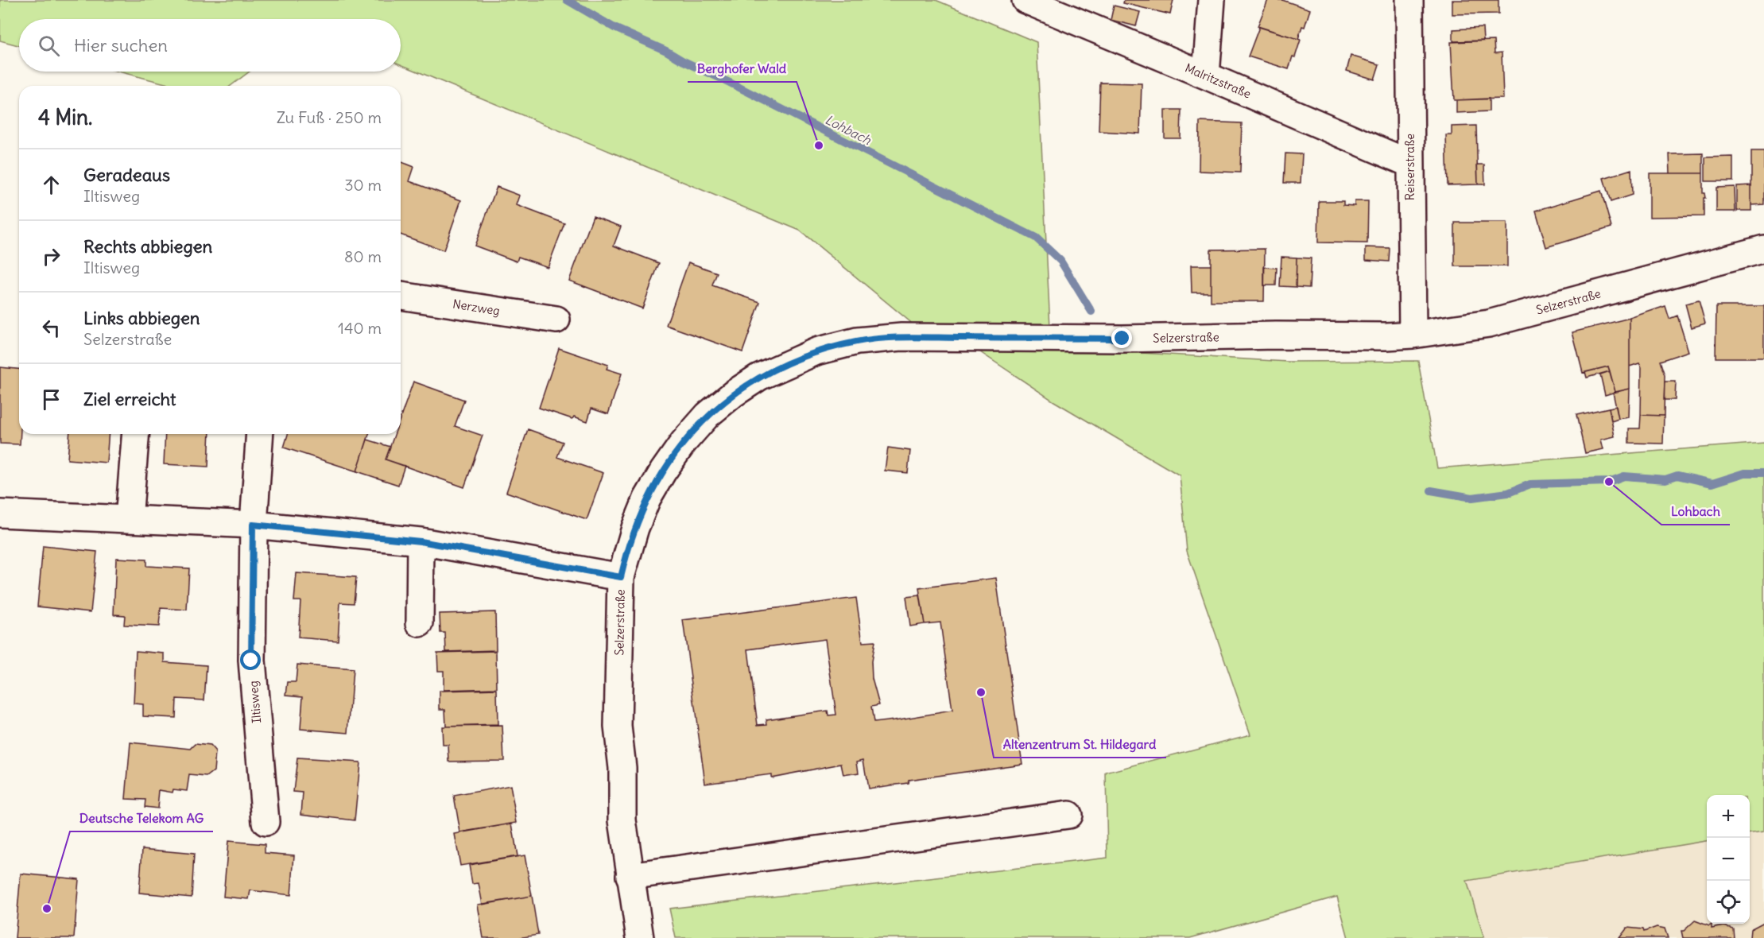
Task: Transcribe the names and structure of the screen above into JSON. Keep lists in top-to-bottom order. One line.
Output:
{"streets":{"street":["Malritzstraße","Reiserstraße","Selzerstraße","Nerzweg","Iltisweg"]},"crossings":[["Malritzstraße","Reiserstraße"],["Reiserstraße","Selzerstraße"]],"water":["Lohbach"],"places":["Berghofer Wald","Lohbach","Altenzentrum St. Hildegard","Deutsche Telekom AG"],"page":{"search":"Hier suchen","heading":["4 Min.","Zu Fuß · 250 m"],"list":[["Geradeaus","Iltisweg","30 m"],["Rechts abbiegen","Iltisweg","80 m"],["Links abbiegen","Selzerstraße","140 m"],"Ziel erreicht"],"map_buttons":["+","−"]}}
